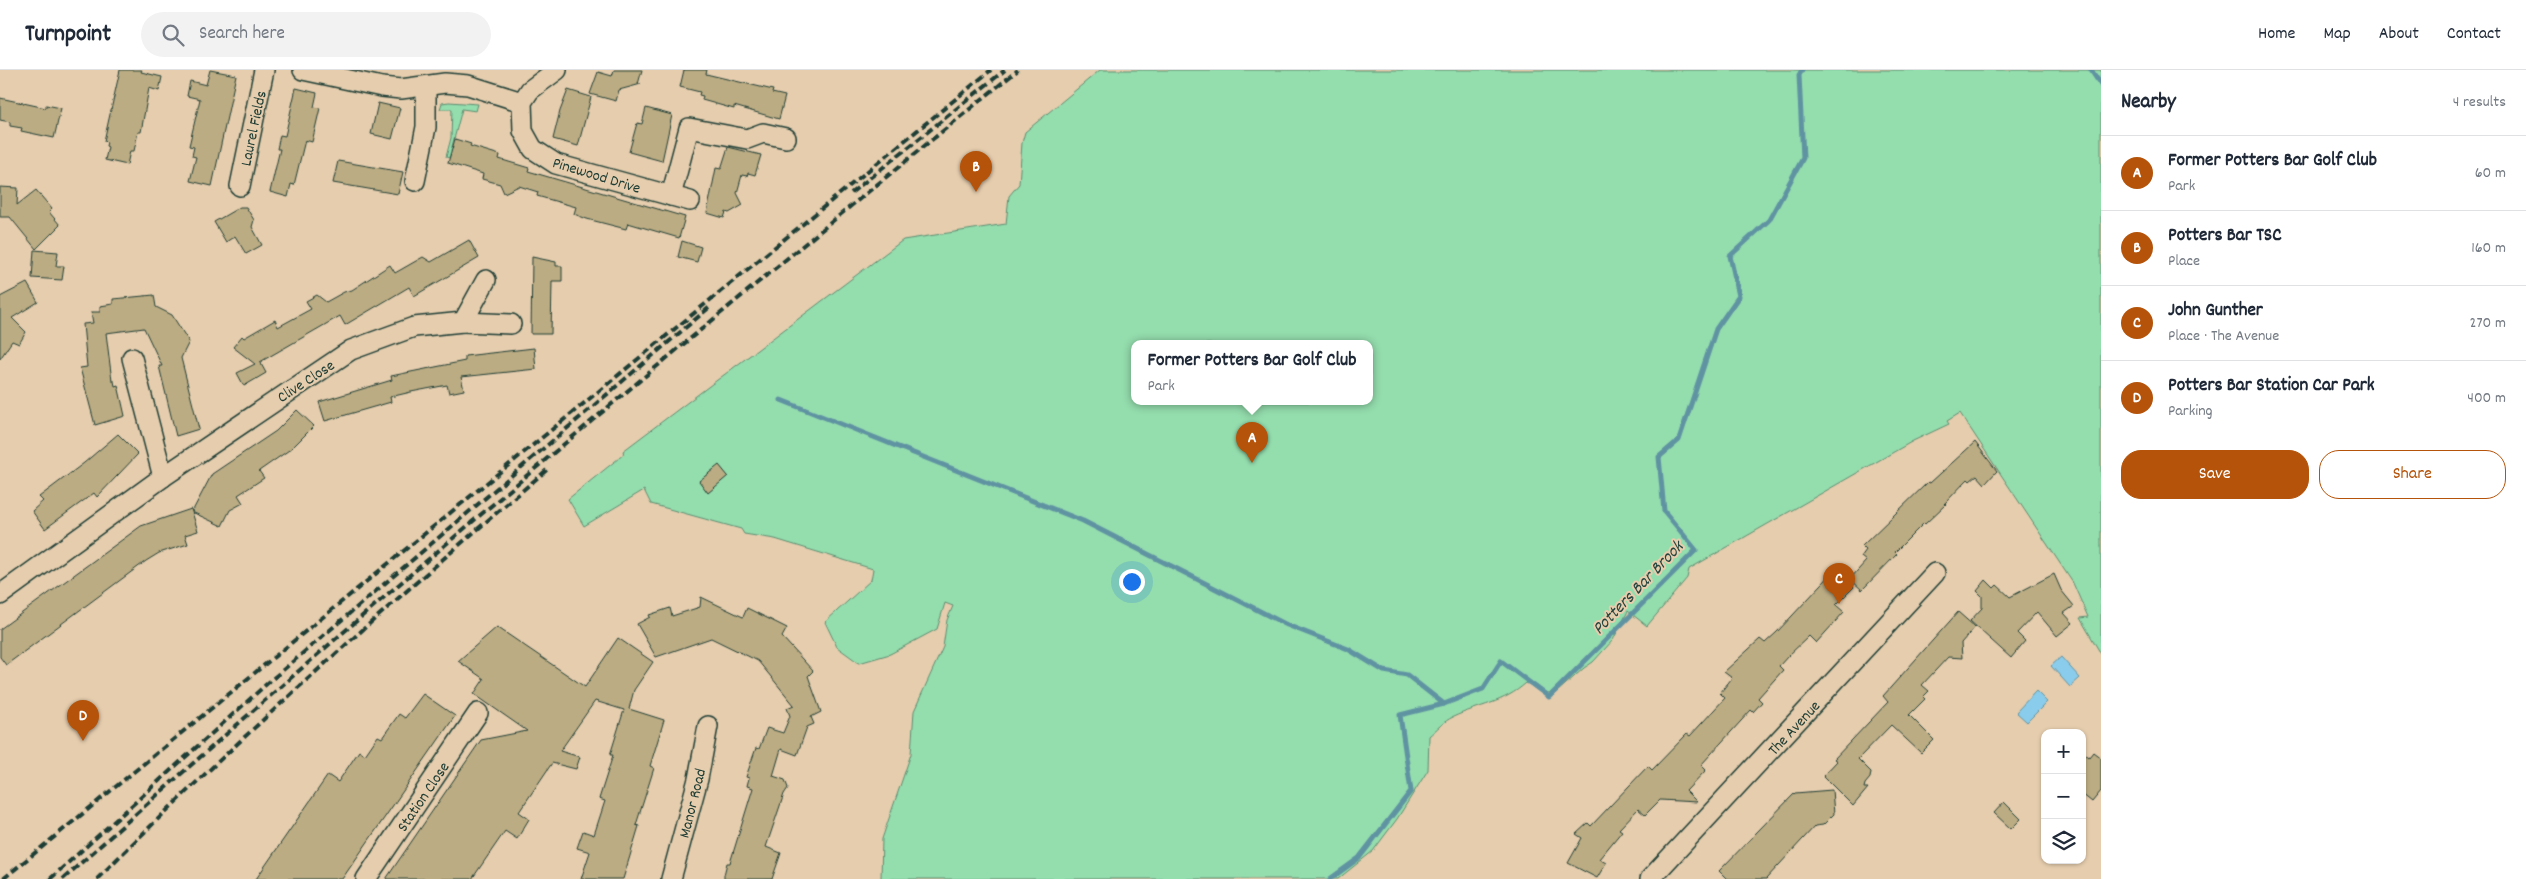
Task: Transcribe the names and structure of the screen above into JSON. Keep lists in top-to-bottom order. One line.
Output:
{"streets":{"street":["Laurel Fields","Pinewood Drive","Clive Close","The Avenue","Station Close","Manor Road"]},"water":["Potters Bar Brook"],"page":{"header":"Turnpoint","search":"Search here","nav":["Home","Map","About","Contact"],"heading":["Nearby","4 results"],"list":[{"mark":"A","name":"Former Potters Bar Golf Club","note":"Park","value":"60 m"},{"mark":"B","name":"Potters Bar TSC","note":"Place","value":"160 m"},{"mark":"C","name":"John Gunther","note":"Place · The Avenue","value":"270 m"},{"mark":"D","name":"Potters Bar Station Car Park","note":"Parking","value":"400 m"}],"pins":["B","A","C","D"],"popup":["Former Potters Bar Golf Club","Park"],"buttons":["Save","Share"],"map_buttons":["+","−"]}}
